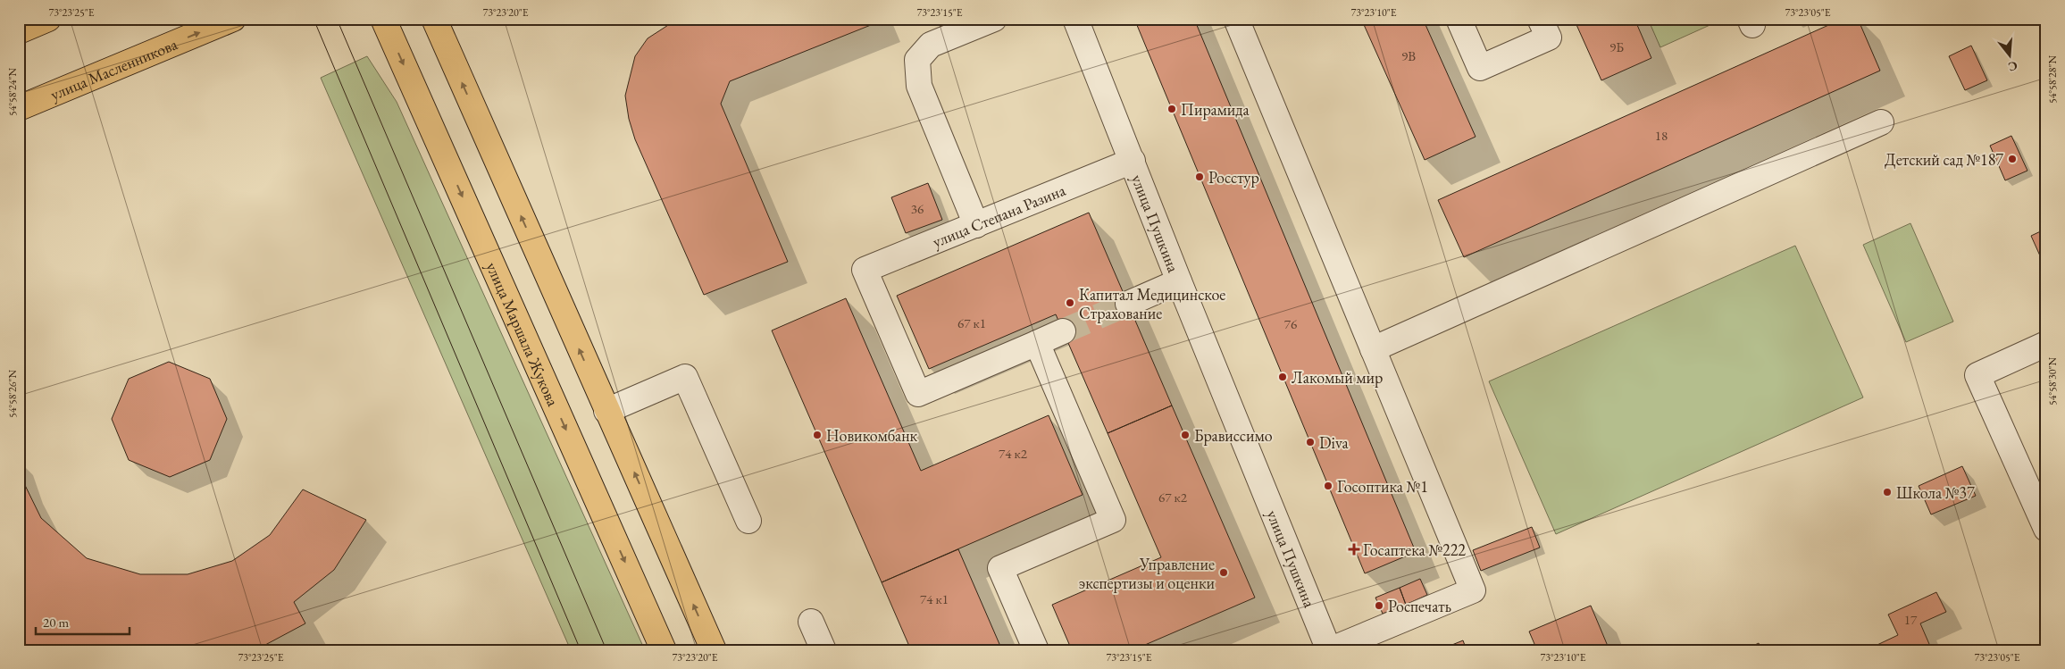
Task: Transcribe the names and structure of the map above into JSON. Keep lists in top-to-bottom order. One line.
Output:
{"streets":{"main road":["улица Масленникова","улица Маршала Жукова"],"street":["улица Степана Разина","улица Пушкина"]},"crossings":[["улица Степана Разина","улица Пушкина"]],"one_way":["улица Масленникова"],"places":{"other":["Пирамида","Детский сад №187","Росстур","Капитал Медицинское Страхование","Лакомый мир","Новикомбанк","Брависсимо","Diva","Госоптика №1","Школа №37","Управление экспертизы и оценки","Роспечать"],"health":["Госаптека №222"]},"house_numbers":["9Б","9В","18","36","67 к1","76","74 к2","67 к2","74 к1","17"],"scale_bar":"20 m","north":"bottom","coordinates":["73°23'25\"E","73°23'20\"E","73°23'15\"E","73°23'10\"E","73°23'05\"E","54°58'28\"N","54°58'24\"N","54°58'30\"N","54°58'26\"N"]}
